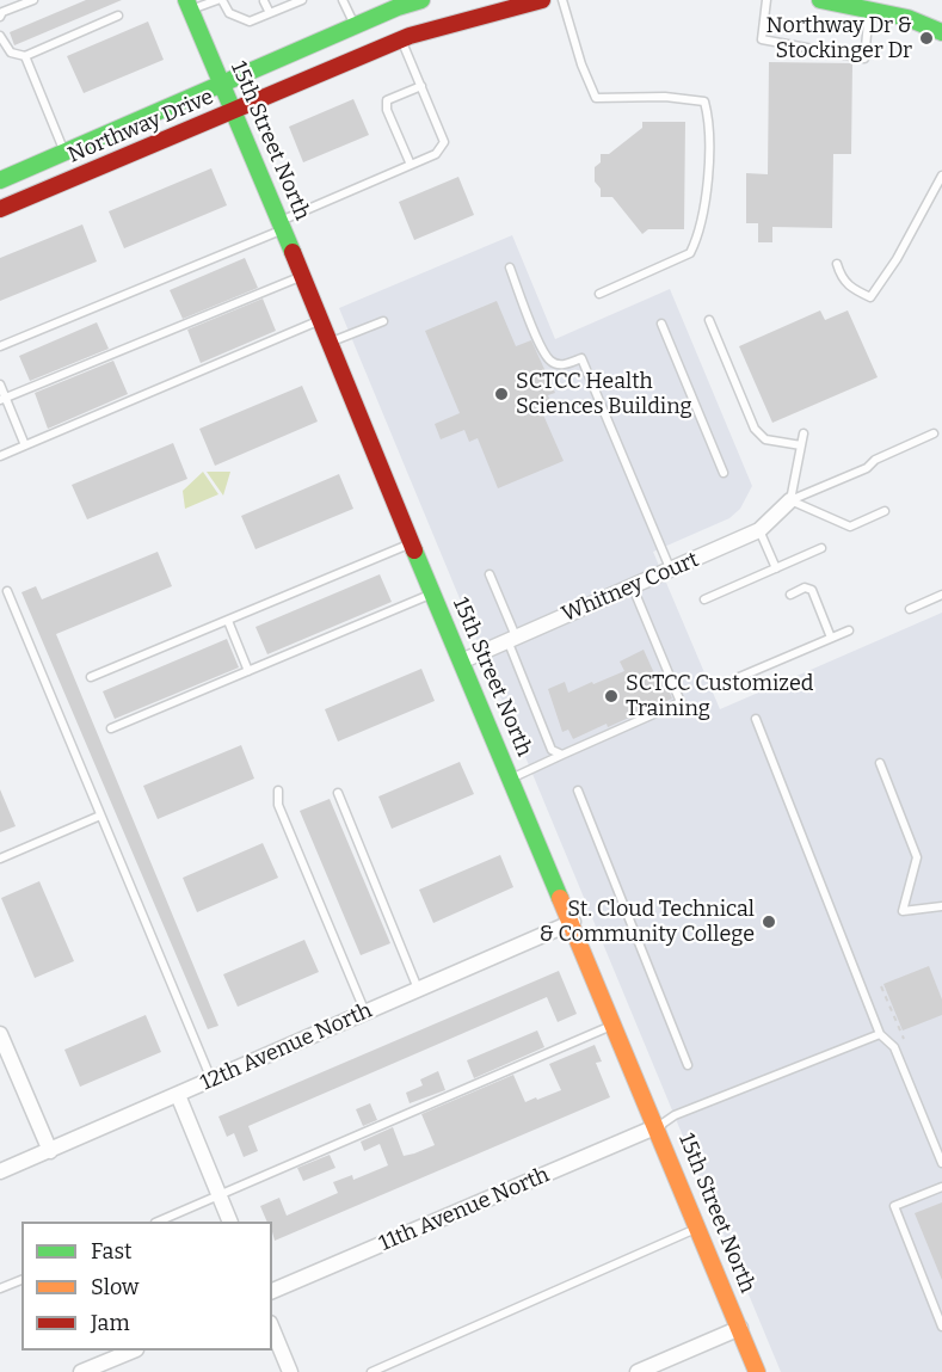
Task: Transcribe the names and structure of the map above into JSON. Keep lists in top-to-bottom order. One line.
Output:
{"streets":{"street":["Northway Drive","15th Street North","Whitney Court","12th Avenue North","11th Avenue North"]},"crossings":[["Northway Drive","15th Street North"],["15th Street North","Whitney Court"],["15th Street North","12th Avenue North"],["15th Street North","11th Avenue North"]],"places":["Northway Dr & Stockinger Dr","SCTCC Health Sciences Building","SCTCC Customized Training","St. Cloud Technical & Community College"],"legend":["Fast","Slow","Jam"]}
